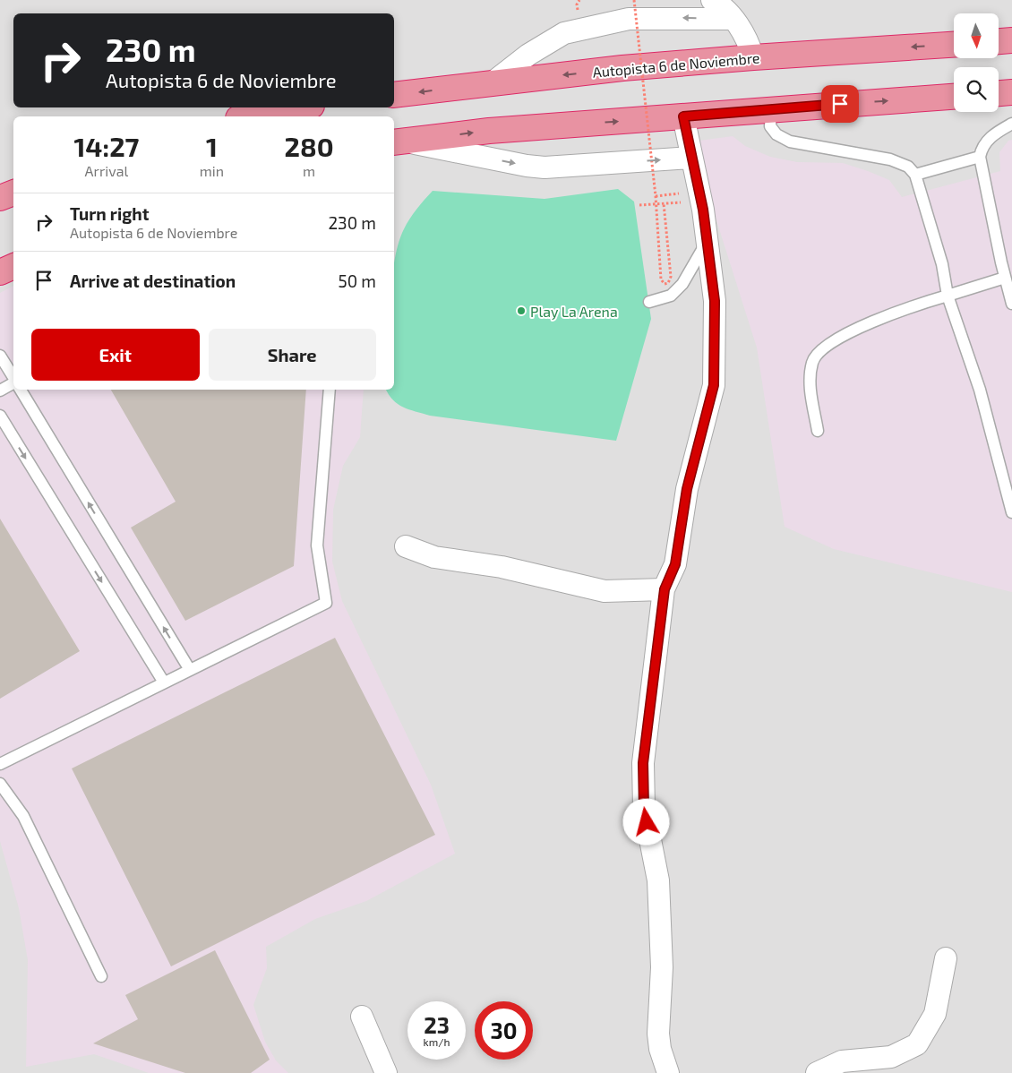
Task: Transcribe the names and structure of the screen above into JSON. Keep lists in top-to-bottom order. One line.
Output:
{"streets":{"highway":["Autopista 6 de Noviembre"]},"places":["Play La Arena"],"north":"bottom","page":{"turn":["230 m","Autopista 6 de Noviembre"],"eta":["14:27","Arrival","1","min","280","m"],"list":[{"name":"Turn right","note":"Autopista 6 de Noviembre","value":"230 m"},{"name":"Arrive at destination","value":"50 m"}],"buttons":["Exit","Share"],"speed":"23 km/h","limit":"30"}}
